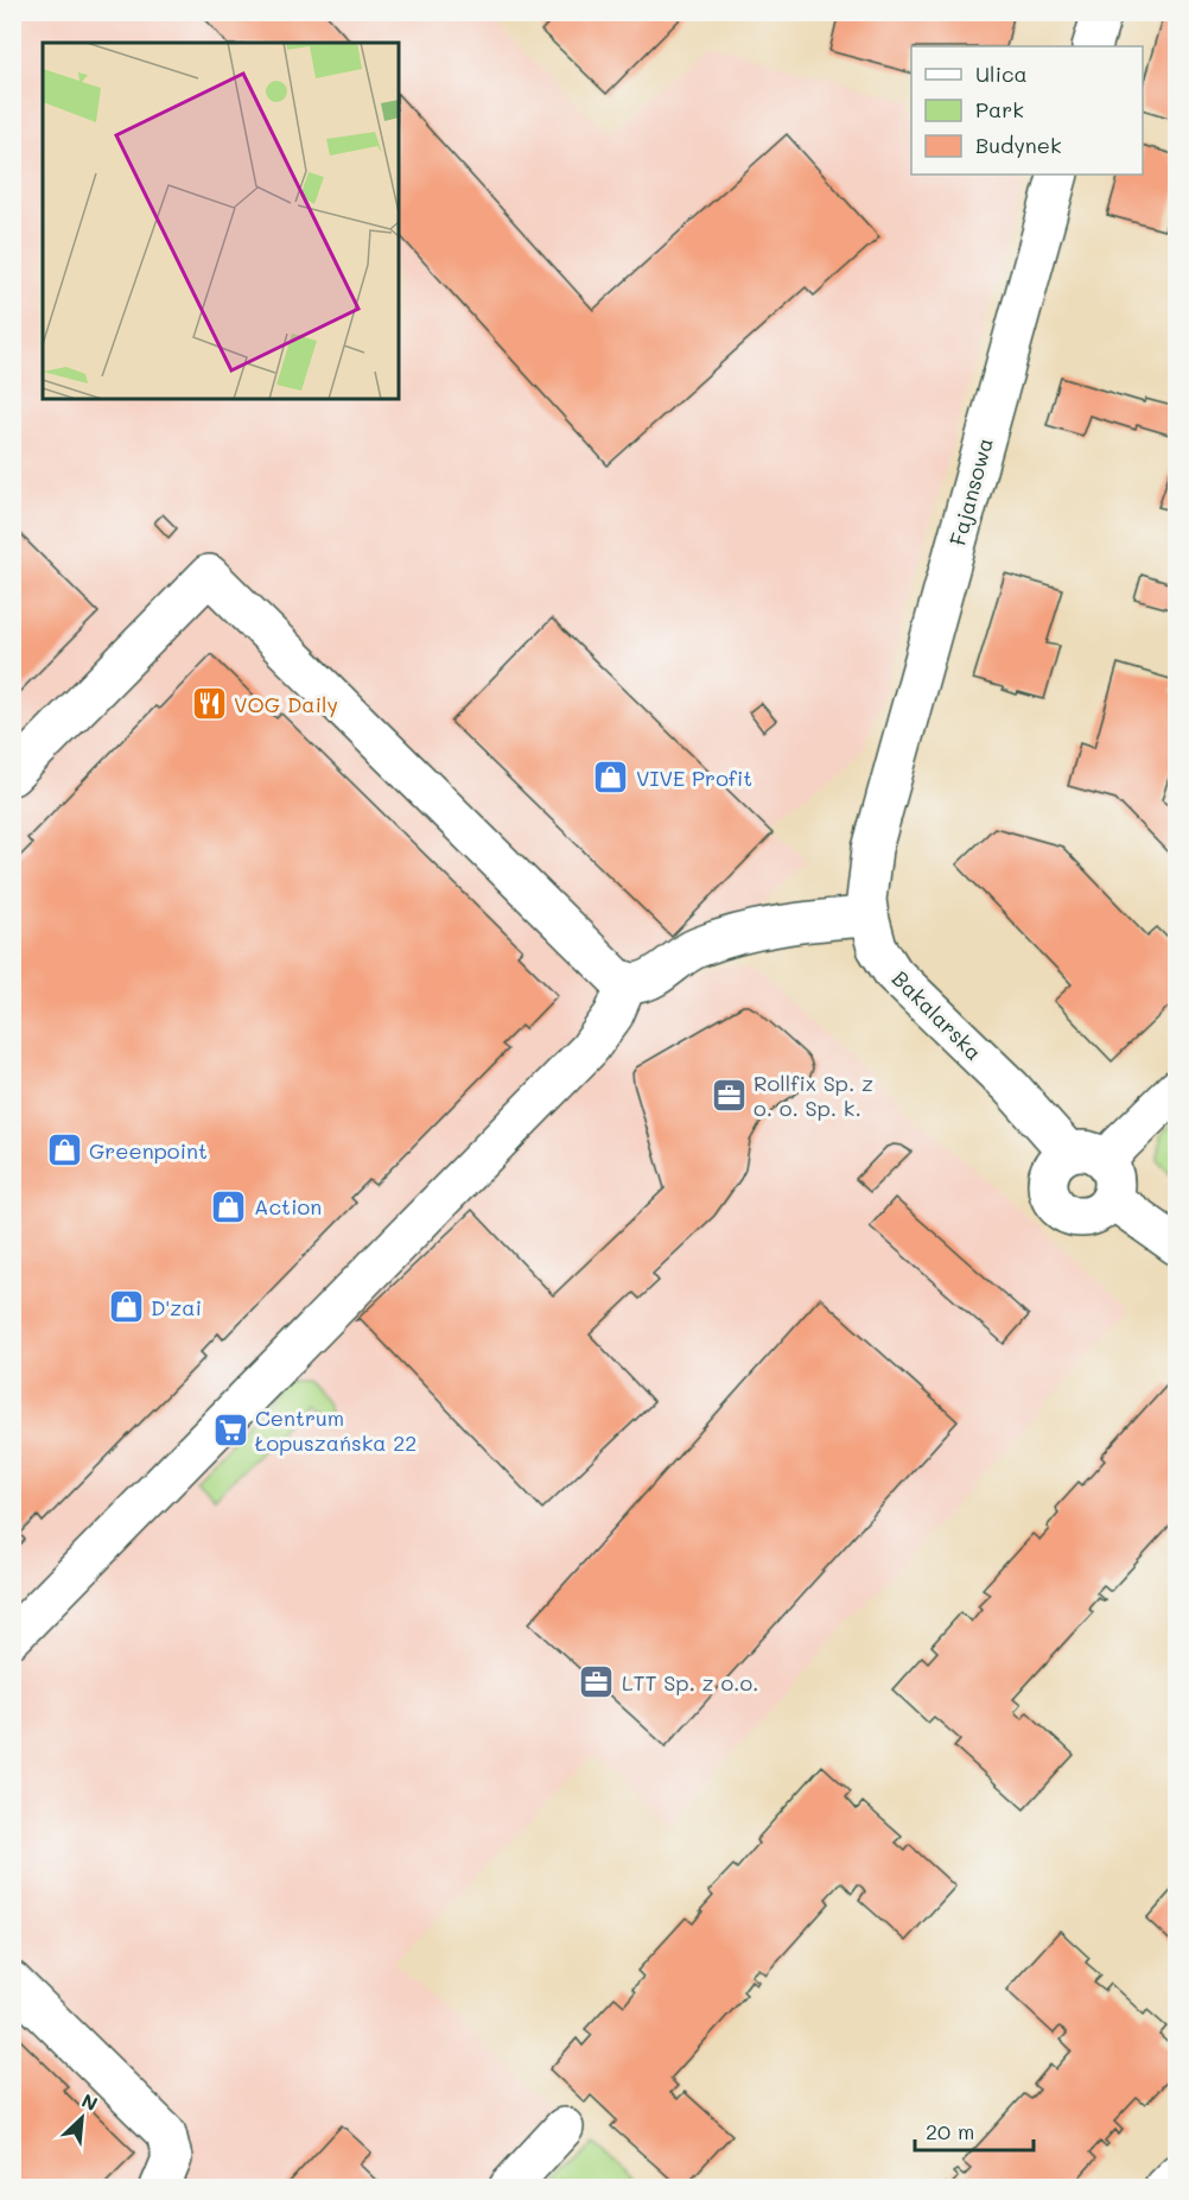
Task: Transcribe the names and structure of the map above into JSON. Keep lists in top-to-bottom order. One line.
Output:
{"streets":{"street":["Fajansowa","Bakalarska"]},"crossings":[["Fajansowa","Bakalarska"]],"places":{"restaurant":["VOG Daily"],"shop":["VIVE Profit","Greenpoint","Action","D'zai"],"office":["Rollfix Sp. z o. o. Sp. k.","LTT Sp. z o.o."],"supermarket":["Centrum Łopuszańska 22"]},"legend":["Ulica","Park","Budynek"],"scale_bar":"20 m","north":"top right"}
